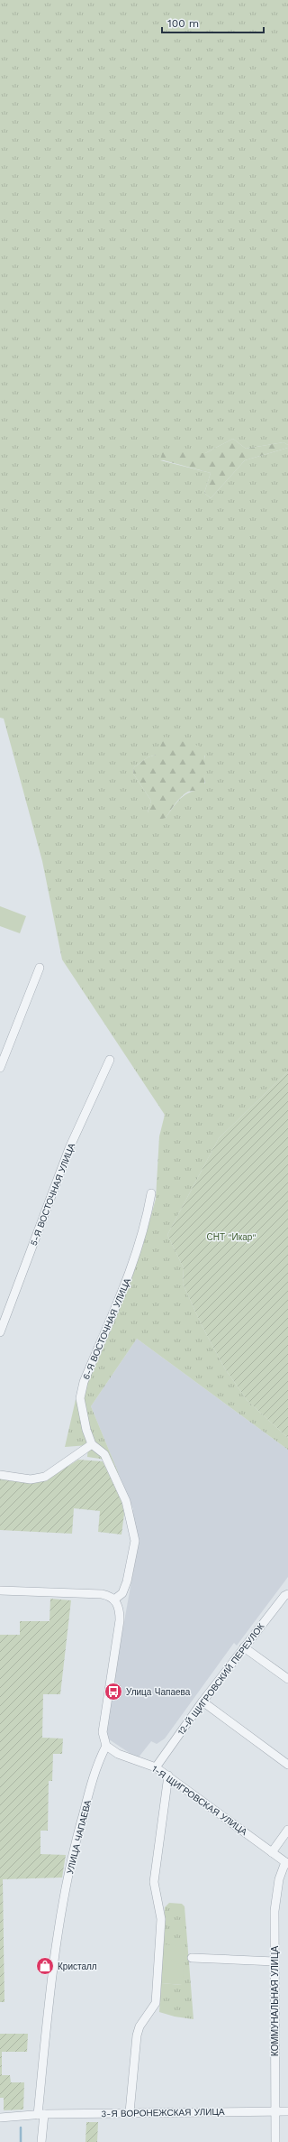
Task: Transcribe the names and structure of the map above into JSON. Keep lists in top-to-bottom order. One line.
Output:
{"streets":{"street":["5-Я ВОСТОЧНАЯ УЛИЦА","6-Я ВОСТОЧНАЯ УЛИЦА","12-Й ЩИГРОВСКИЙ ПЕРЕУЛОК","1-Я ЩИГРОВСКАЯ УЛИЦА","УЛИЦА ЧАПАЕВА","КОММУНАЛЬНАЯ УЛИЦА","3-Я ВОРОНЕЖСКАЯ УЛИЦА"]},"crossings":[["12-Й ЩИГРОВСКИЙ ПЕРЕУЛОК","1-Я ЩИГРОВСКАЯ УЛИЦА"],["1-Я ЩИГРОВСКАЯ УЛИЦА","УЛИЦА ЧАПАЕВА"],["1-Я ЩИГРОВСКАЯ УЛИЦА","КОММУНАЛЬНАЯ УЛИЦА"],["УЛИЦА ЧАПАЕВА","3-Я ВОРОНЕЖСКАЯ УЛИЦА"],["КОММУНАЛЬНАЯ УЛИЦА","3-Я ВОРОНЕЖСКАЯ УЛИЦА"]],"parks":["СНТ \"Икар\""],"places":{"bus stop":["Улица Чапаева"],"shop":["Кристалл"]},"scale_bar":"100 m"}
